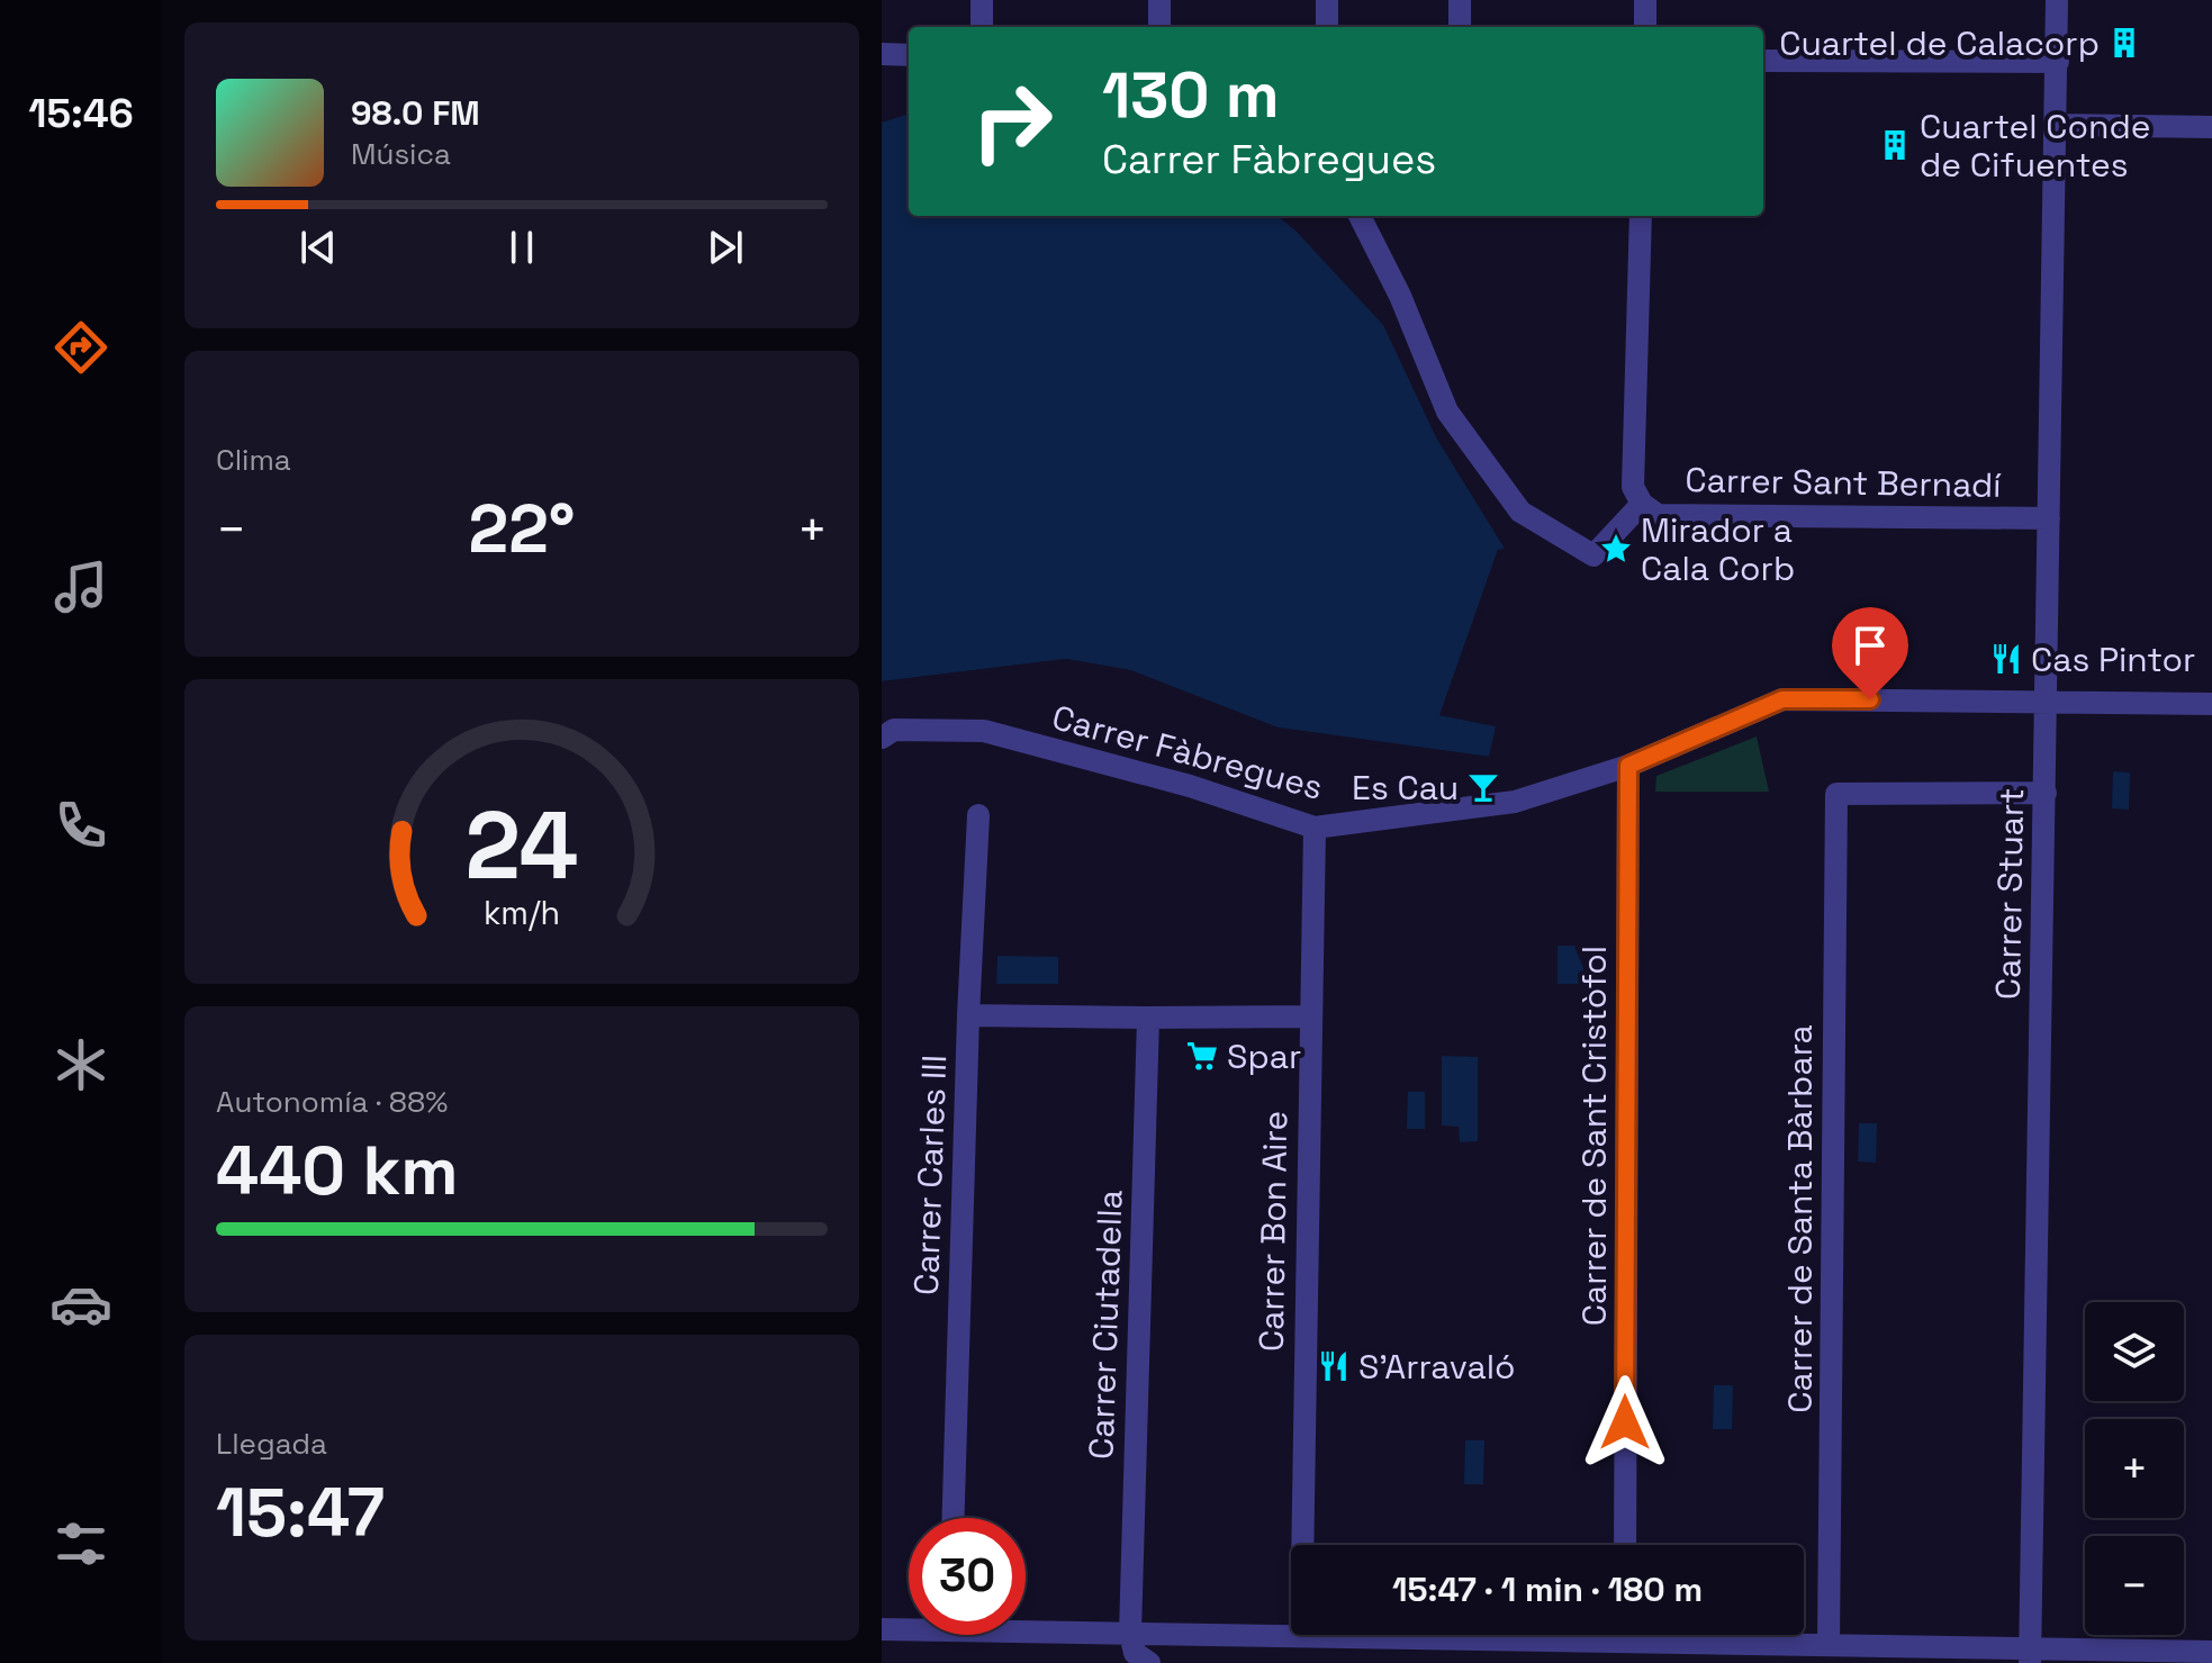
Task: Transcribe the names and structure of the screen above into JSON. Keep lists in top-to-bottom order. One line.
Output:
{"streets":{"street":["Carrer Sant Bernadí","Carrer Fàbregues","Carrer Stuart","Carrer de Sant Cristòfol","Carrer Carles III","Carrer de Santa Bàrbara","Carrer Bon Aire","Carrer Ciutadella"]},"crossings":[["Carrer Sant Bernadí","Carrer Stuart"],["Carrer Fàbregues","Carrer Stuart"],["Carrer Fàbregues","Carrer de Sant Cristòfol"],["Carrer Fàbregues","Carrer Bon Aire"],["Carrer Stuart","Carrer de Santa Bàrbara"]],"places":{"building":["Cuartel de Calacorp","Cuartel Conde de Cifuentes"],"place":["Mirador a Cala Corb"],"restaurant":["Cas Pintor","S'Arravaló"],"bar":["Es Cau"],"supermarket":["Spar"]},"page":{"tabs":"15:46","turn":["130 m","Carrer Fàbregues"],"song":["98.0 FM","Música"],"tile":["Clima",["Autonomía · 88%","440 km"],["Llegada","15:47"]],"heat":["−","22°","+"],"map_buttons":["+","−"],"limit":"30","trip":"15:47 · 1 min · 180 m","gauge":["24","km/h"]}}
